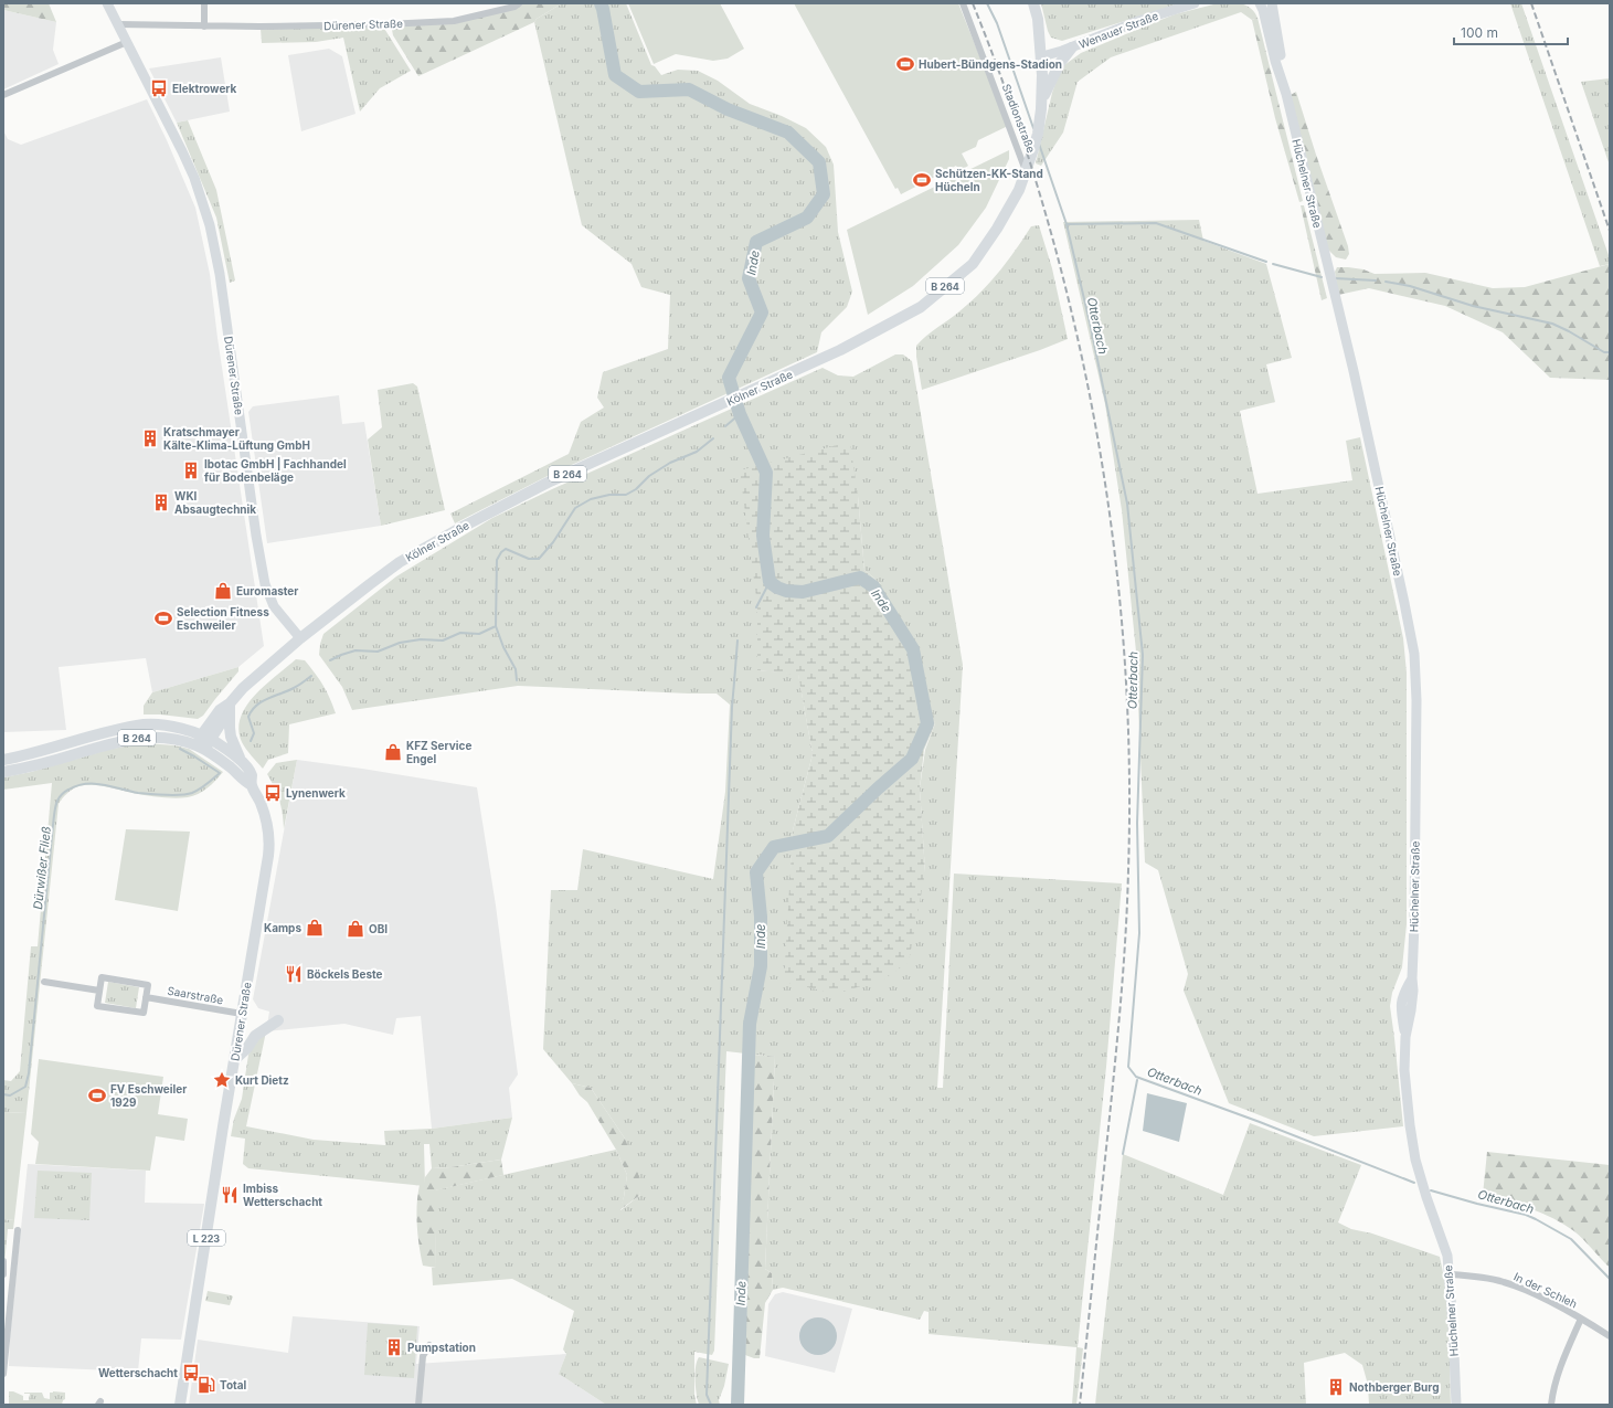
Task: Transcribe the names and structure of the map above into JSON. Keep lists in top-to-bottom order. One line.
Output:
{"streets":{"main road":["Dürener Straße","B 264","Kölner Straße","L 223"],"street":["Wenauer Straße","Stadionstraße","Hüchelner Straße","Saarstraße","In der Schleh"]},"crossings":[["Dürener Straße","B 264"],["Dürener Straße","Kölner Straße"],["Dürener Straße","Saarstraße"],["Dürener Straße","L 223"],["Wenauer Straße","Kölner Straße"],["Hüchelner Straße","In der Schleh"],["B 264","Kölner Straße"],["B 264","L 223"]],"water":["Inde","Otterbach","Dürwißer Fließ"],"places":{"sports":["Hubert-Bündgens-Stadion","Schützen-KK-Stand Hücheln","Selection Fitness Eschweiler","FV Eschweiler 1929"],"bus stop":["Elektrowerk","Lynenwerk","Wetterschacht"],"building":["Kratschmayer Kälte-Klima-Lüftung GmbH","Ibotac GmbH | Fachhandel für Bodenbeläge","WKI Absaugtechnik","Pumpstation","Nothberger Burg"],"shop":["Euromaster","KFZ Service Engel","Kamps","OBI"],"restaurant":["Böckels Beste","Imbiss Wetterschacht"],"place":["Kurt Dietz"],"fuel station":["Total"]},"scale_bar":"100 m"}
